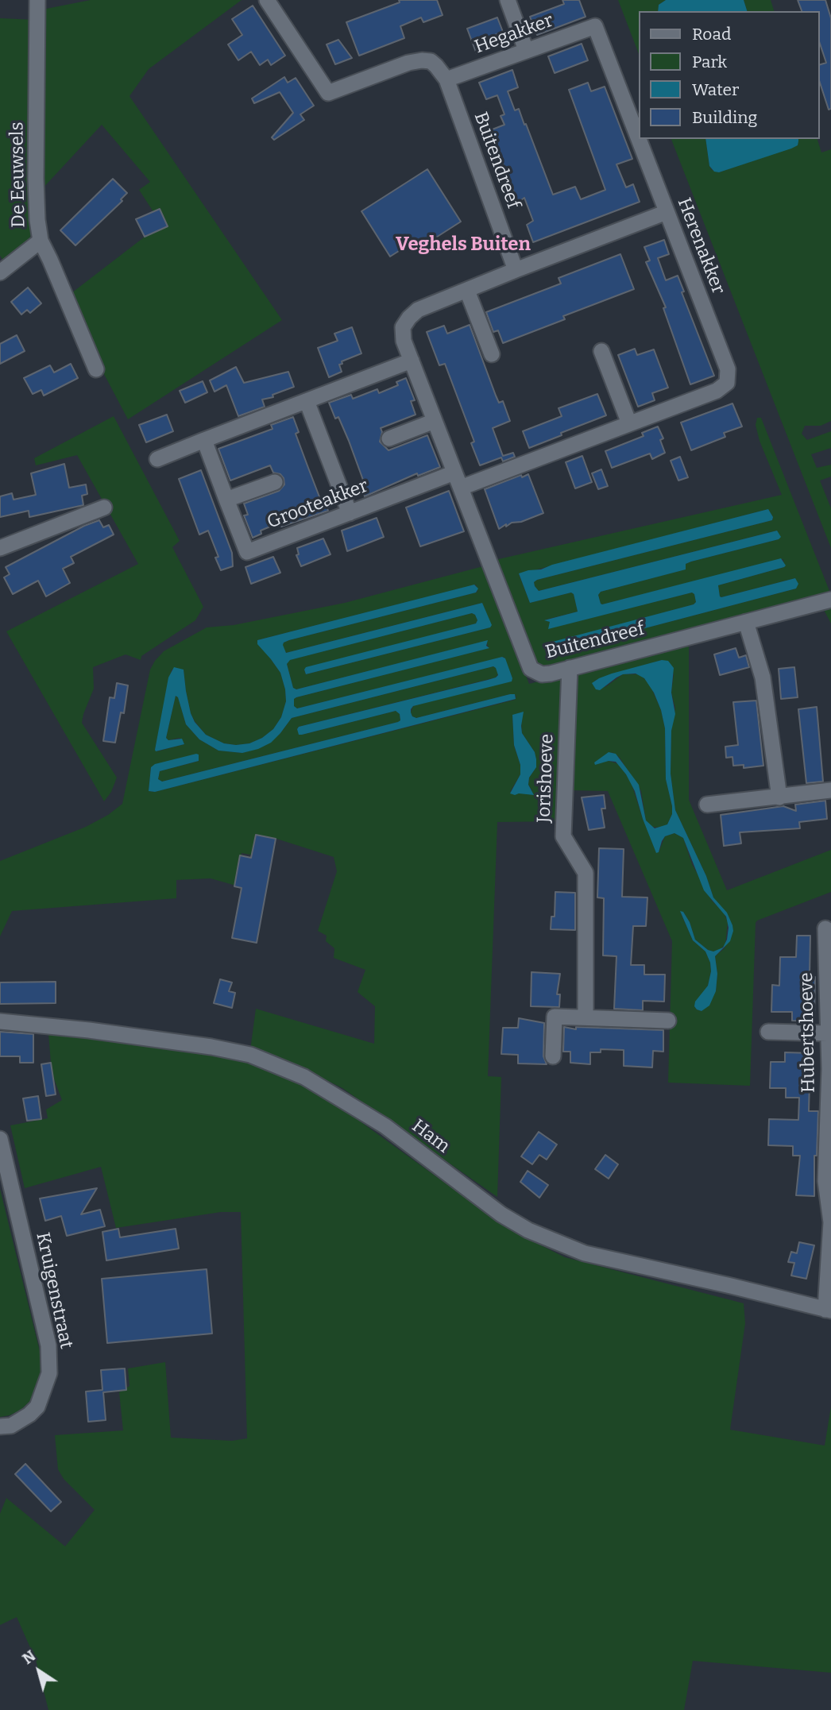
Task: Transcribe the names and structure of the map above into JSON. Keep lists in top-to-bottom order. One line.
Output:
{"streets":{"street":["Hegakker","Buitendreef","De Eeuwsels","Herenakker","Grooteakker","Jorishoeve","Hubertshoeve","Ham","Kruigenstraat"]},"crossings":[["Hegakker","Buitendreef"],["Hegakker","Herenakker"],["Buitendreef","Herenakker"],["Buitendreef","Grooteakker"],["Buitendreef","Jorishoeve"],["Hubertshoeve","Ham"]],"districts":["Veghels Buiten"],"legend":["Road","Park","Water","Building"],"north":"top left"}
